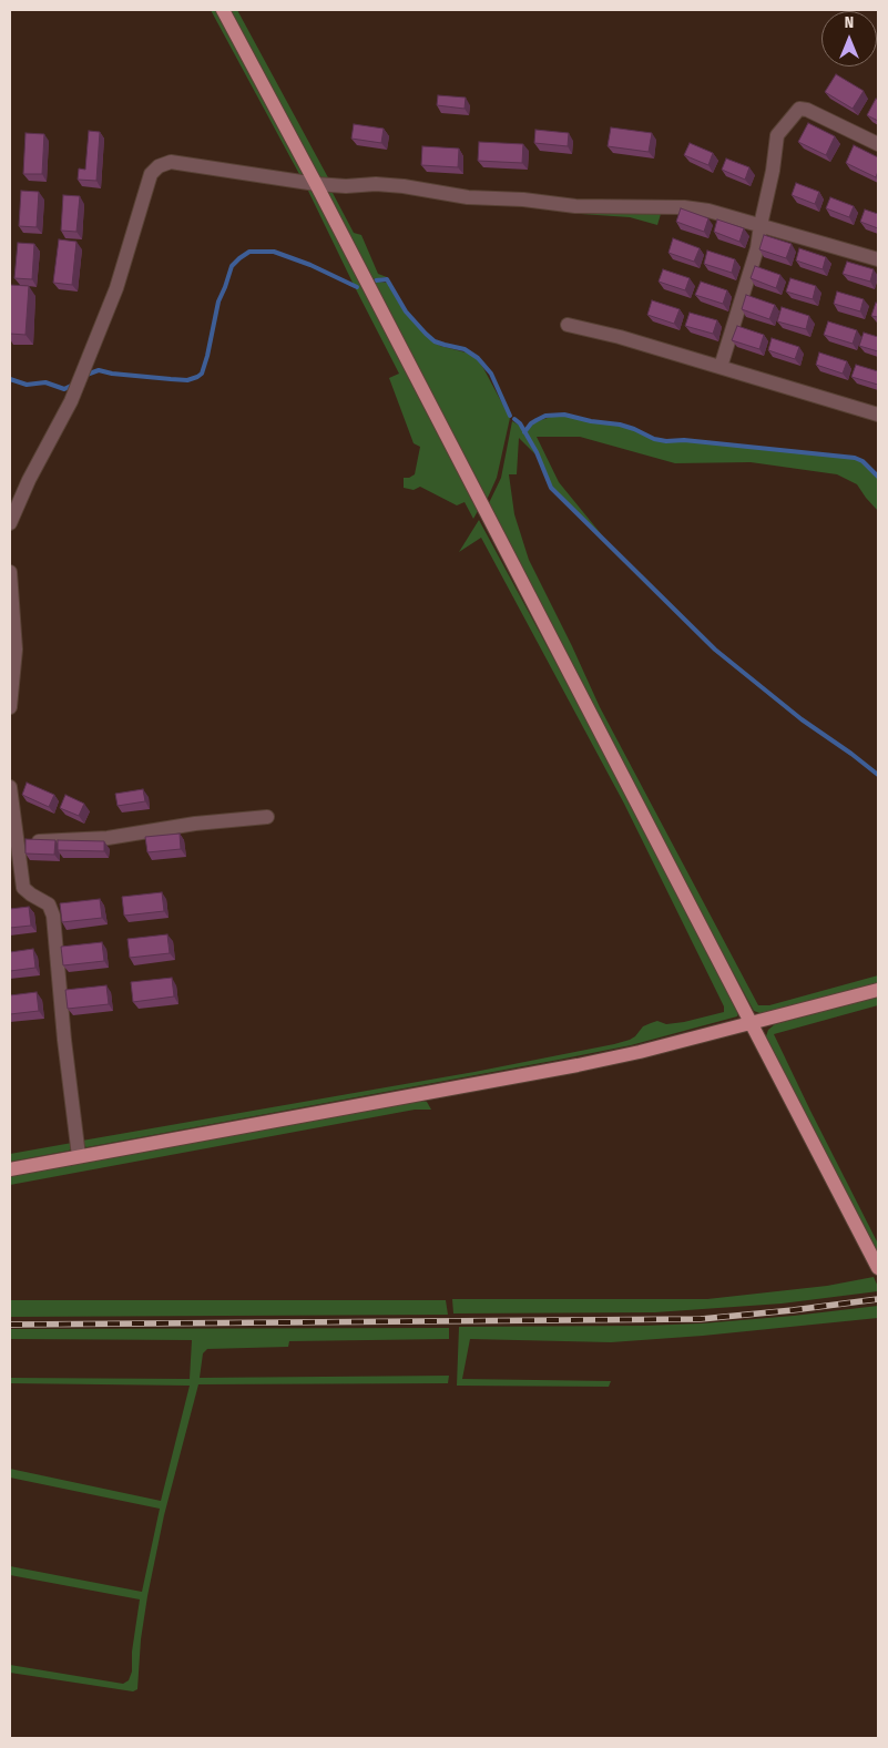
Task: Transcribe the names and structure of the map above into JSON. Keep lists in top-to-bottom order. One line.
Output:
{"north":"top"}
